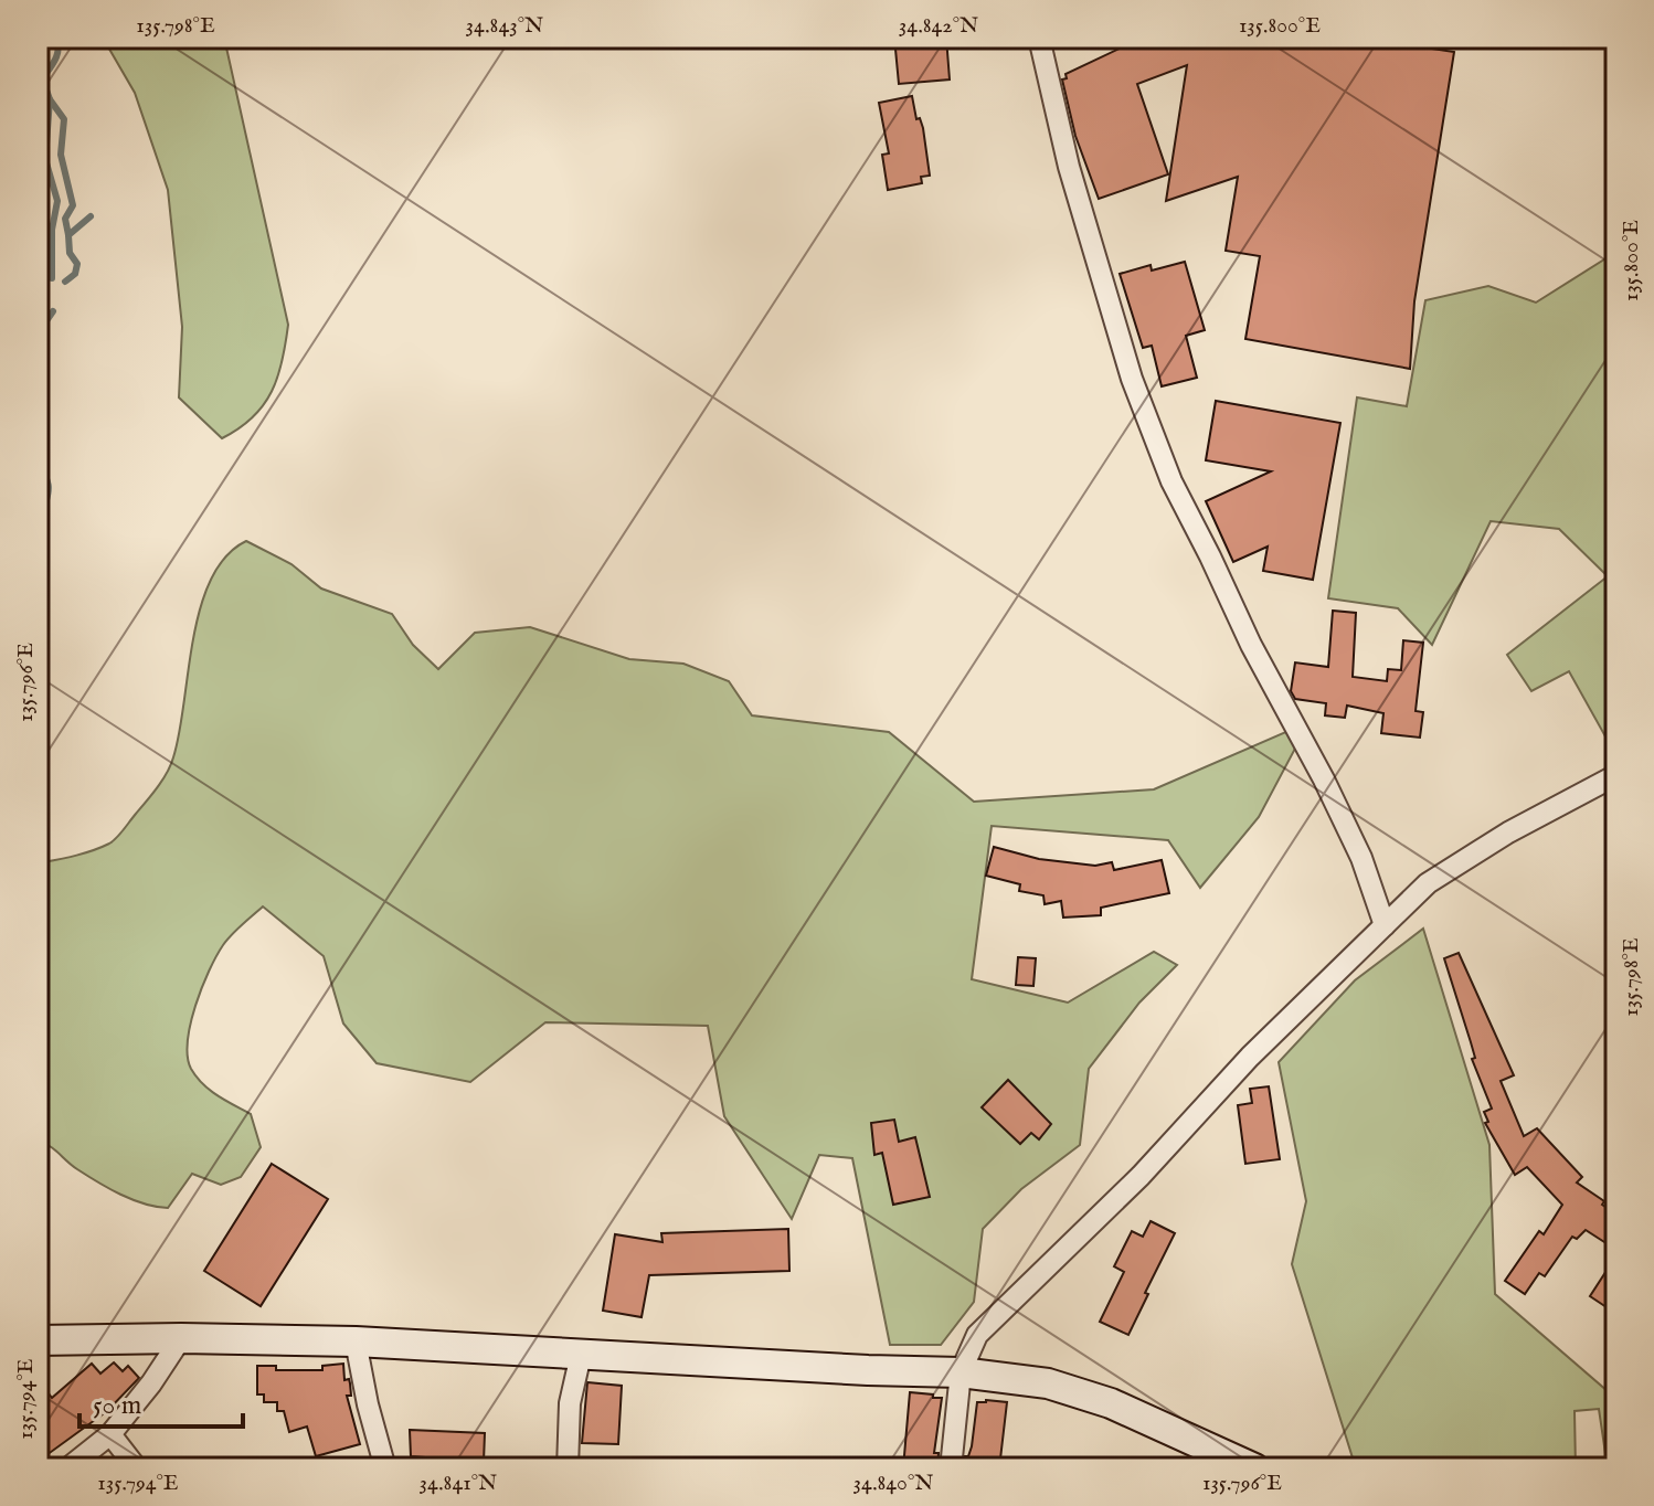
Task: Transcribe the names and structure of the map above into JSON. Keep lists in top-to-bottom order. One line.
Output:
{"scale_bar":"50 m","coordinates":["135.798°E","34.843°N","34.842°N","135.800°E","135.796°E","135.794°E","34.841°N","34.840°N"]}
